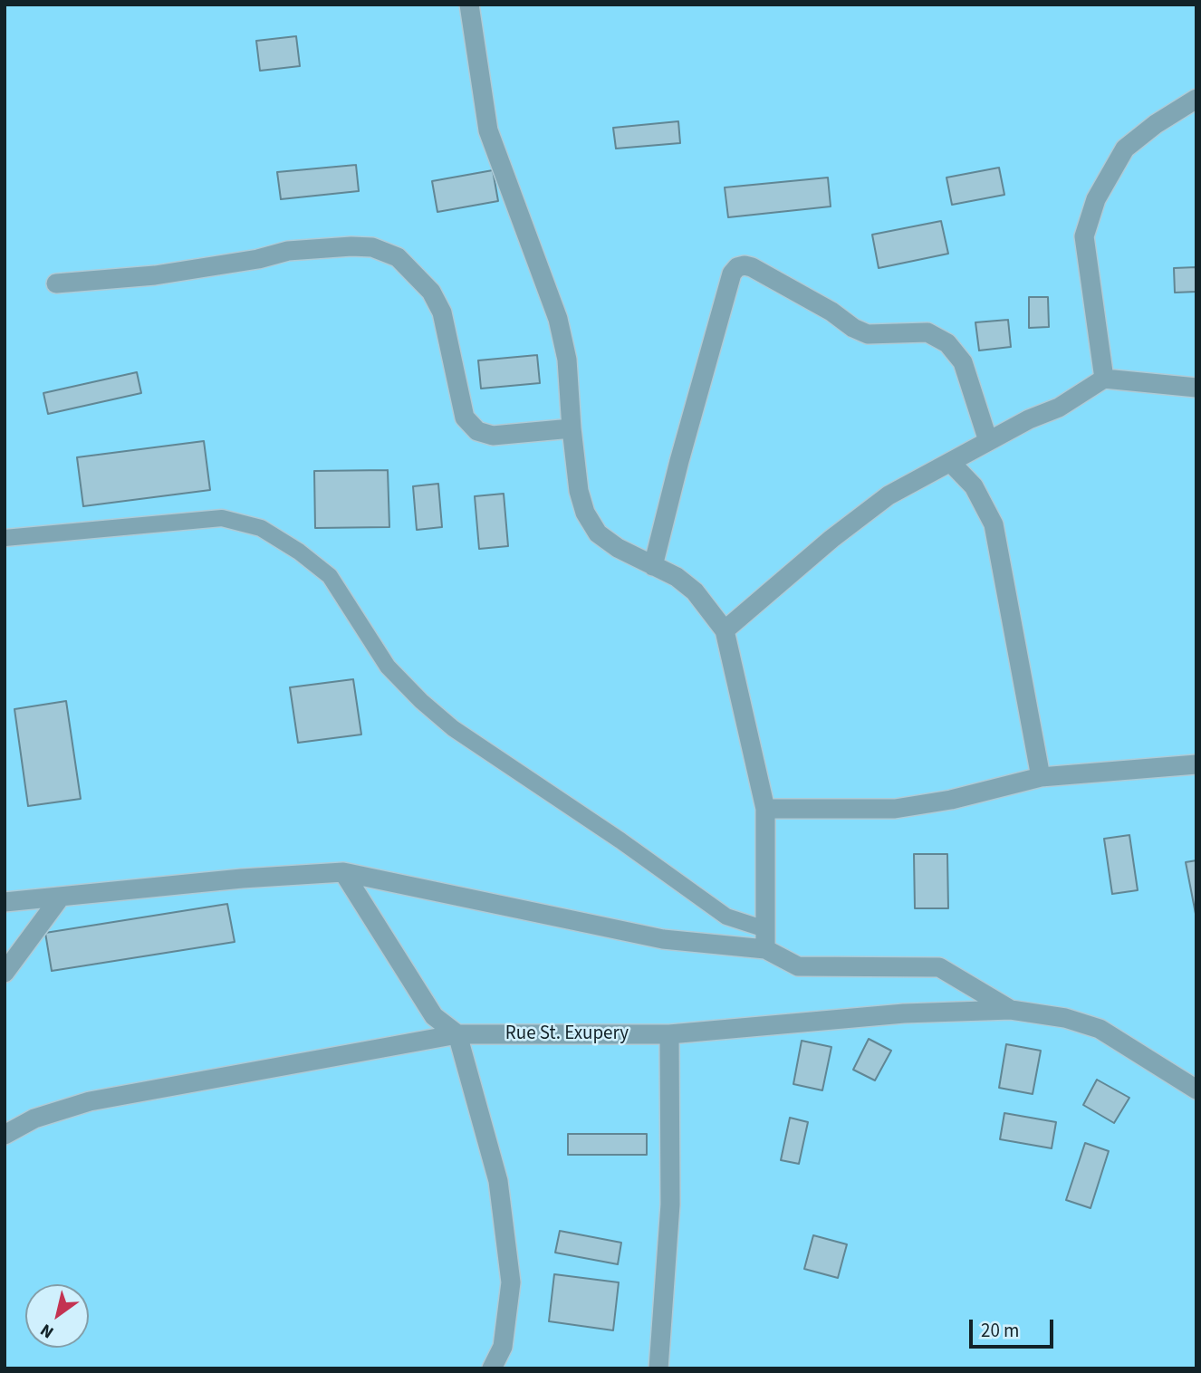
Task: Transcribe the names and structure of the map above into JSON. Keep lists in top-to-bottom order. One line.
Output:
{"streets":{"street":["Rue St. Exupery"]},"scale_bar":"20 m","north":"bottom left"}
